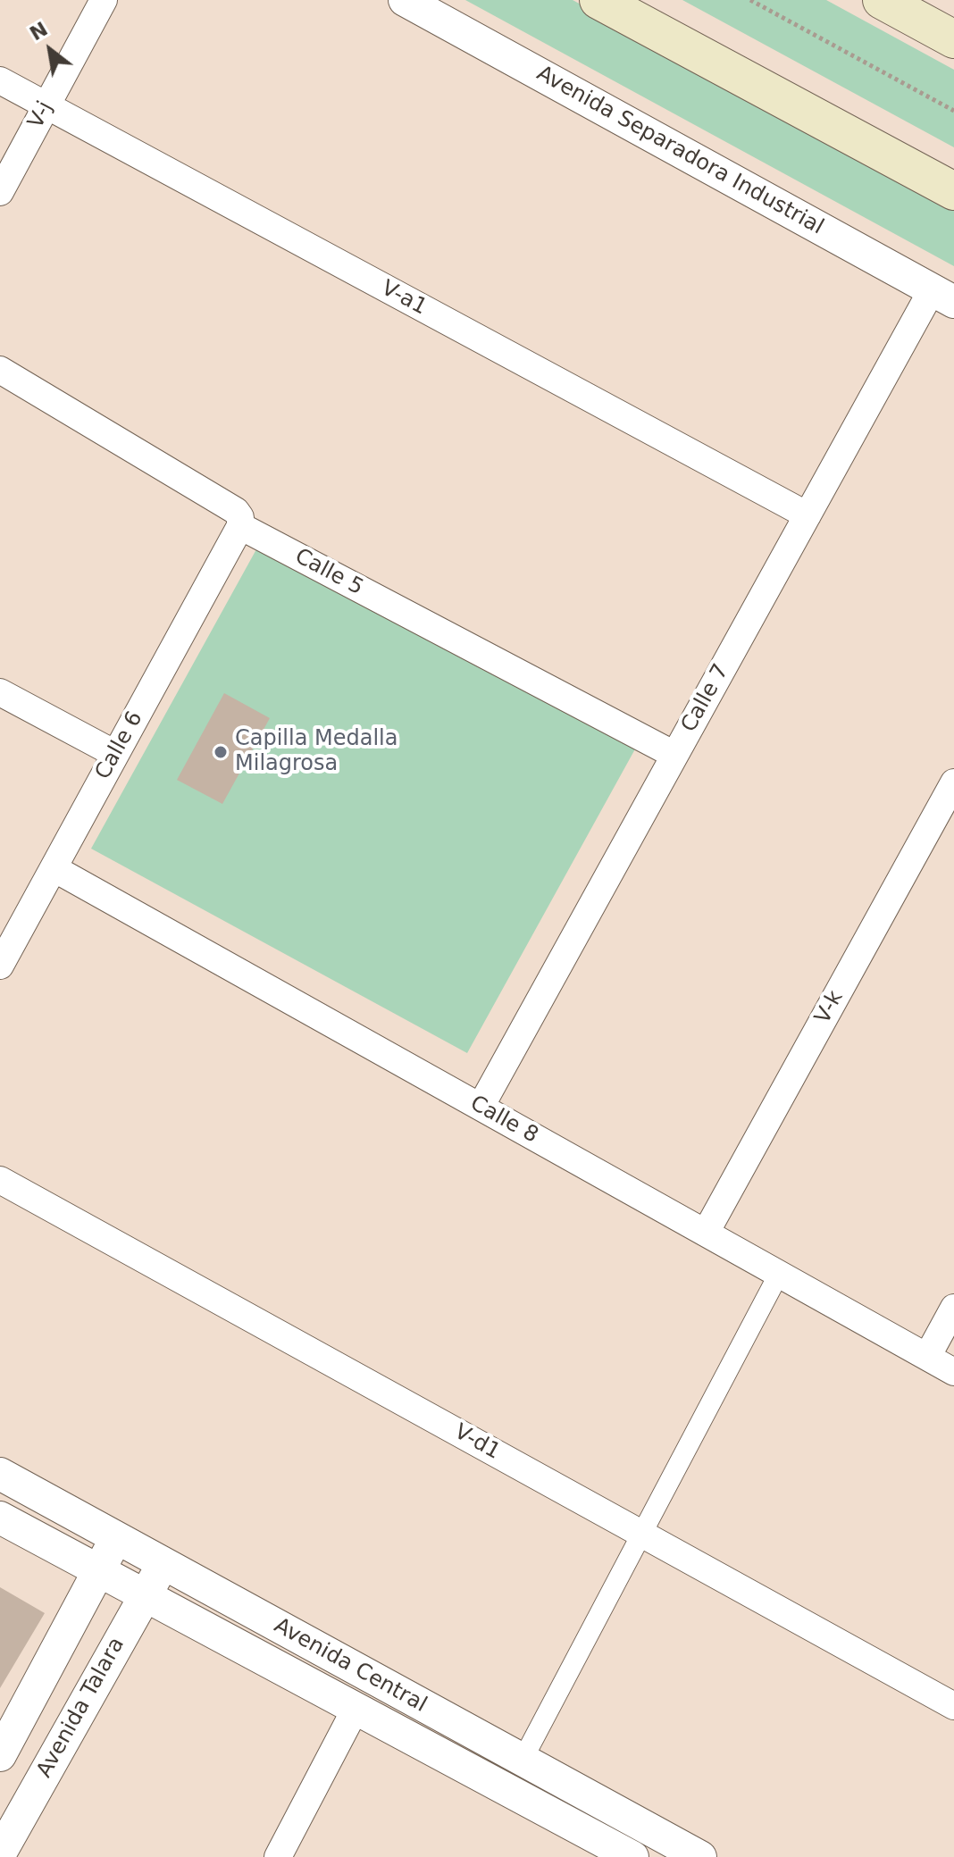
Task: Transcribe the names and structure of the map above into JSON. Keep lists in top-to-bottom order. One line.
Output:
{"streets":{"street":["V-j","Avenida Separadora Industrial","V-a1","Calle 5","Calle 7","Calle 6","V-k","Calle 8","V-d1","Avenida Central","Avenida Talara"]},"crossings":[["V-j","V-a1"],["Avenida Separadora Industrial","Calle 7"],["V-a1","Calle 7"],["Calle 5","Calle 7"],["Calle 5","Calle 6"],["Calle 7","Calle 8"],["Calle 6","Calle 8"],["V-k","Calle 8"],["Avenida Central","Avenida Talara"]],"places":["Capilla Medalla Milagrosa"],"north":"top left"}
